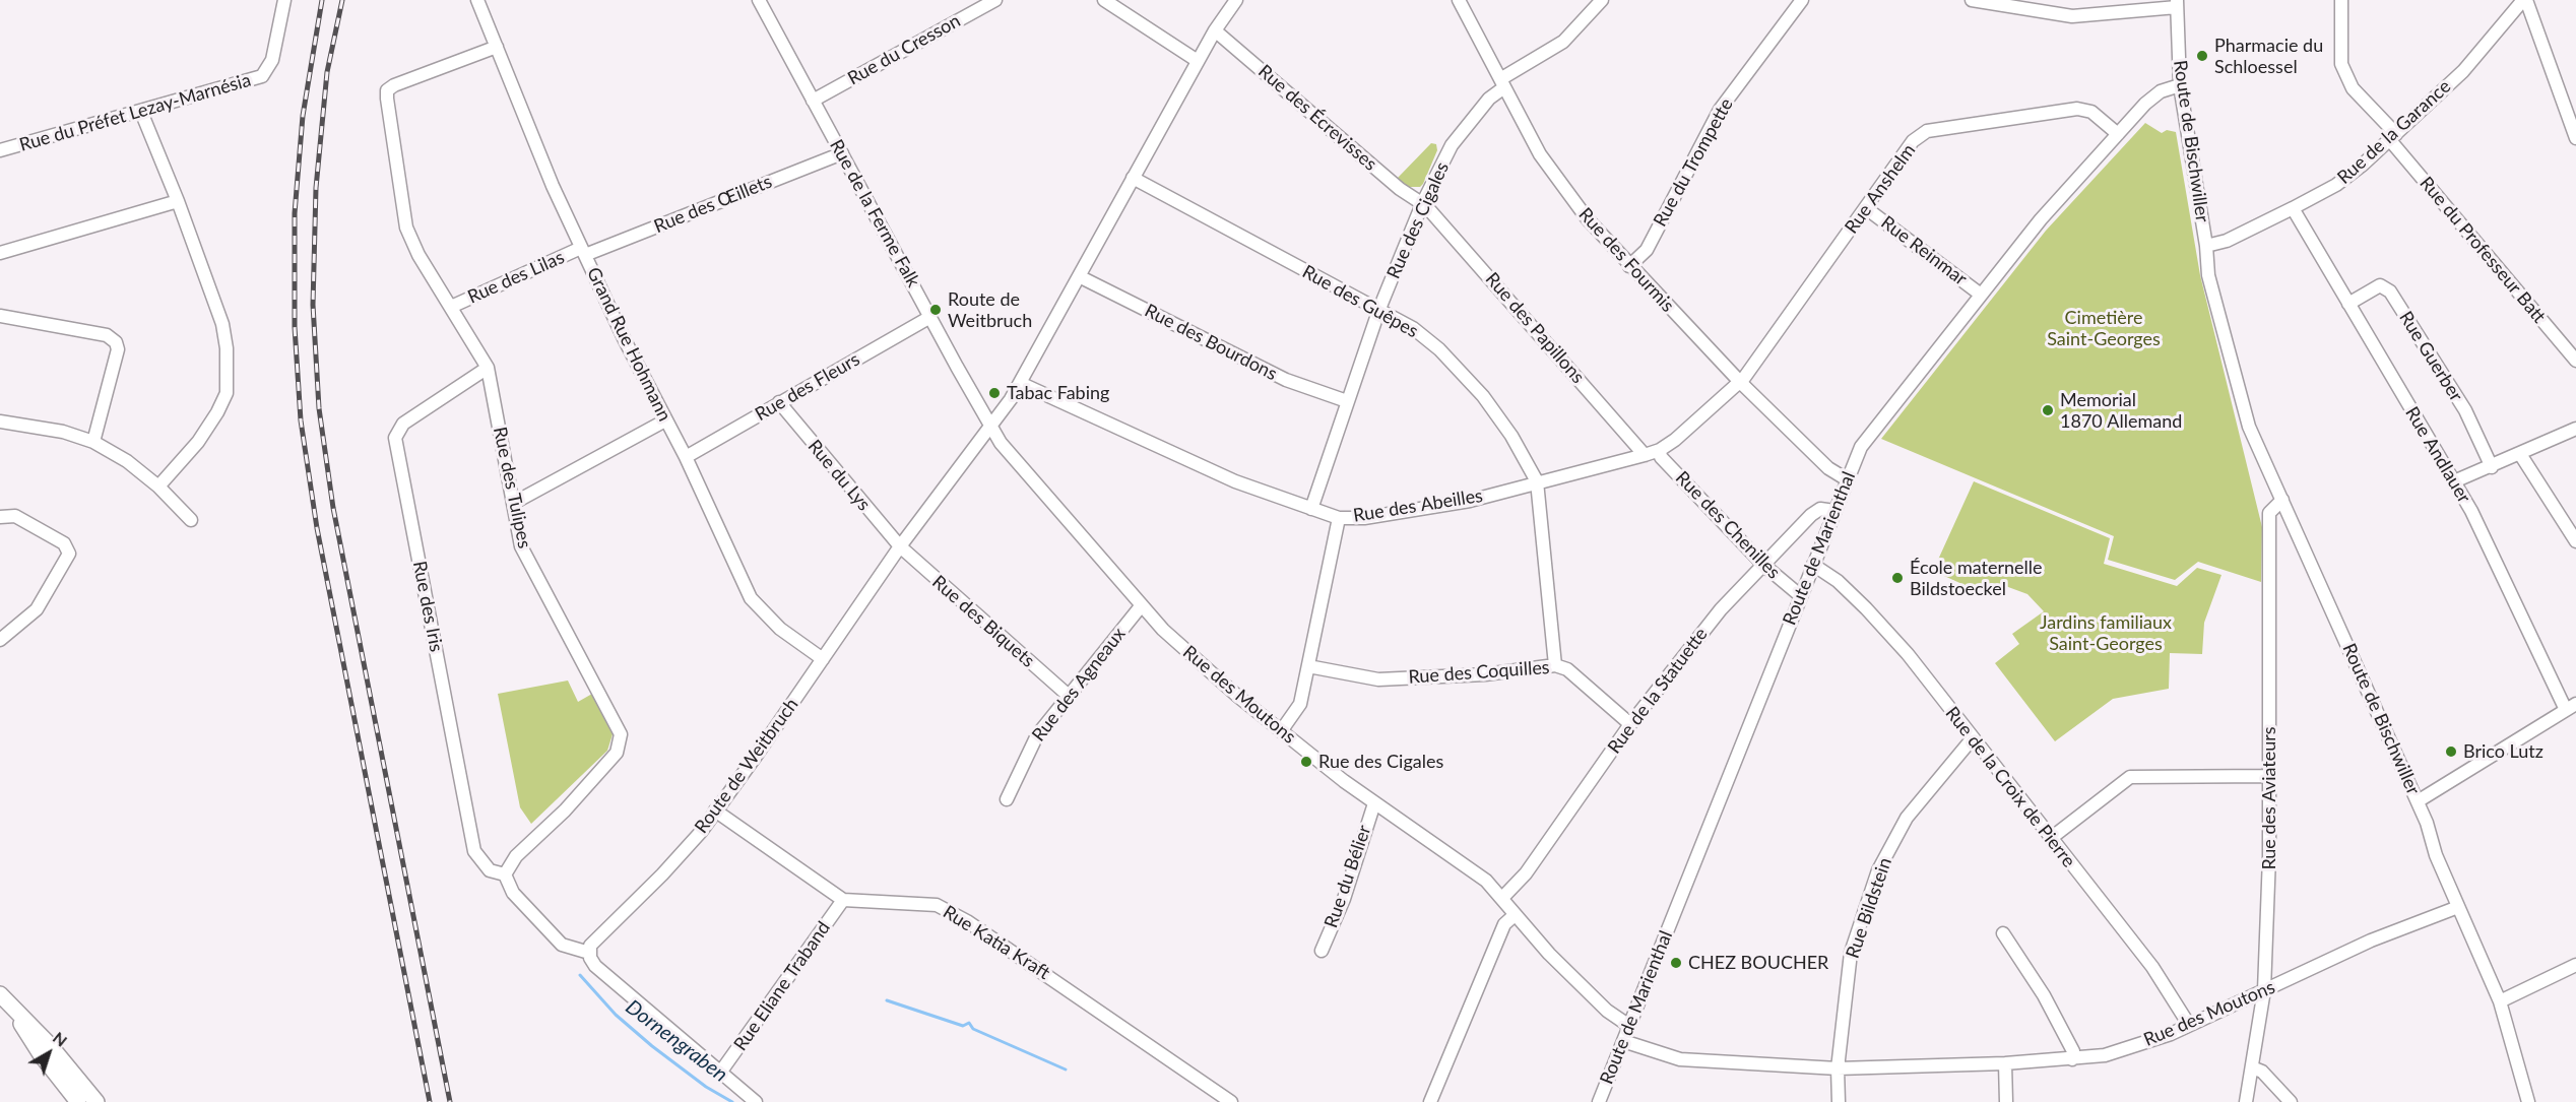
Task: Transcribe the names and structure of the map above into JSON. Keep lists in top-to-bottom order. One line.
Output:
{"streets":{"street":["Rue du Cresson","Rue du Préfet Lezay-Marnésia","Rue des Écrevisses","Rue de la Garance","Route de Bischwiller","Rue du Trompette","Rue Anshelm","Rue des Œillets","Rue de la Ferme Falk","Rue des Cigales","Rue du Professeur Batt","Rue Reinmar","Rue des Fourmis","Rue des Lilas","Rue des Guêpes","Rue des Papillons","Rue des Bourdons","Grand Rue Hohmann","Rue Guerber","Rue des Fleurs","Rue Andlauer","Rue du Lys","Rue des Tulipes","Rue des Abeilles","Rue des Chenilles","Route de Marienthal","Rue des Iris","Rue des Biquets","Rue des Coquilles","Rue des Agneaux","Rue de la Statuette","Rue des Moutons","Route de Weitbruch","Rue de la Croix de Pierre","Rue des Aviateurs","Rue du Bélier","Rue Bildstein","Rue Katia Kraft","Rue Eliane Traband"]},"crossings":[["Rue du Cresson","Rue de la Ferme Falk"],["Rue des Écrevisses","Rue des Cigales"],["Rue des Écrevisses","Rue des Papillons"],["Rue des Écrevisses","Route de Weitbruch"],["Rue de la Garance","Route de Bischwiller"],["Rue de la Garance","Rue du Professeur Batt"],["Rue de la Garance","Rue Andlauer"],["Route de Bischwiller","Route de Marienthal"],["Route de Bischwiller","Rue des Moutons"],["Route de Bischwiller","Rue des Aviateurs"],["Rue du Trompette","Rue des Fourmis"],["Rue Anshelm","Rue Reinmar"],["Rue Anshelm","Rue des Fourmis"],["Rue Anshelm","Rue des Abeilles"],["Rue Anshelm","Route de Marienthal"],["Rue des Œillets","Rue de la Ferme Falk"],["Rue des Œillets","Rue des Lilas"],["Rue des Œillets","Grand Rue Hohmann"],["Rue de la Ferme Falk","Rue des Fleurs"],["Rue de la Ferme Falk","Rue des Moutons"],["Rue de la Ferme Falk","Route de Weitbruch"],["Rue des Cigales","Rue des Fourmis"],["Rue des Cigales","Rue des Guêpes"],["Rue des Cigales","Rue des Papillons"],["Rue des Cigales","Rue des Bourdons"],["Rue des Cigales","Rue des Abeilles"],["Rue Reinmar","Route de Marienthal"],["Rue des Fourmis","Rue des Abeilles"],["Rue des Fourmis","Route de Marienthal"],["Rue des Lilas","Grand Rue Hohmann"],["Rue des Lilas","Rue des Tulipes"],["Rue des Guêpes","Rue des Abeilles"],["Rue des Guêpes","Route de Weitbruch"],["Rue des Papillons","Rue des Abeilles"],["Rue des Bourdons","Route de Weitbruch"],["Grand Rue Hohmann","Rue des Fleurs"],["Grand Rue Hohmann","Rue des Tulipes"],["Grand Rue Hohmann","Route de Weitbruch"],["Rue Guerber","Rue Andlauer"],["Rue des Fleurs","Rue du Lys"],["Rue du Lys","Rue des Biquets"],["Rue du Lys","Route de Weitbruch"],["Rue des Tulipes","Rue des Iris"],["Rue des Abeilles","Rue des Chenilles"],["Rue des Abeilles","Route de Weitbruch"],["Rue des Chenilles","Route de Marienthal"],["Rue des Chenilles","Rue de la Statuette"],["Route de Marienthal","Rue de la Statuette"],["Route de Marienthal","Rue des Moutons"],["Route de Marienthal","Rue de la Croix de Pierre"],["Rue des Biquets","Rue des Agneaux"],["Rue des Biquets","Route de Weitbruch"],["Rue des Coquilles","Rue de la Statuette"],["Rue des Agneaux","Rue des Moutons"],["Rue de la Statuette","Rue des Moutons"],["Rue des Moutons","Route de Weitbruch"],["Rue des Moutons","Rue de la Croix de Pierre"],["Rue des Moutons","Rue des Aviateurs"],["Rue des Moutons","Rue du Bélier"],["Rue des Moutons","Rue Bildstein"],["Rue de la Croix de Pierre","Rue Bildstein"],["Rue Katia Kraft","Rue Eliane Traband"]],"water":["Dornengraben"],"parks":["Cimetière Saint-Georges","Jardins familiaux Saint-Georges"],"places":["Pharmacie du Schloessel","Route de Weitbruch","Tabac Fabing","Memorial 1870 Allemand","École maternelle Bildstoeckel","Brico Lutz","Rue des Cigales","CHEZ BOUCHER"],"north":"top right"}
